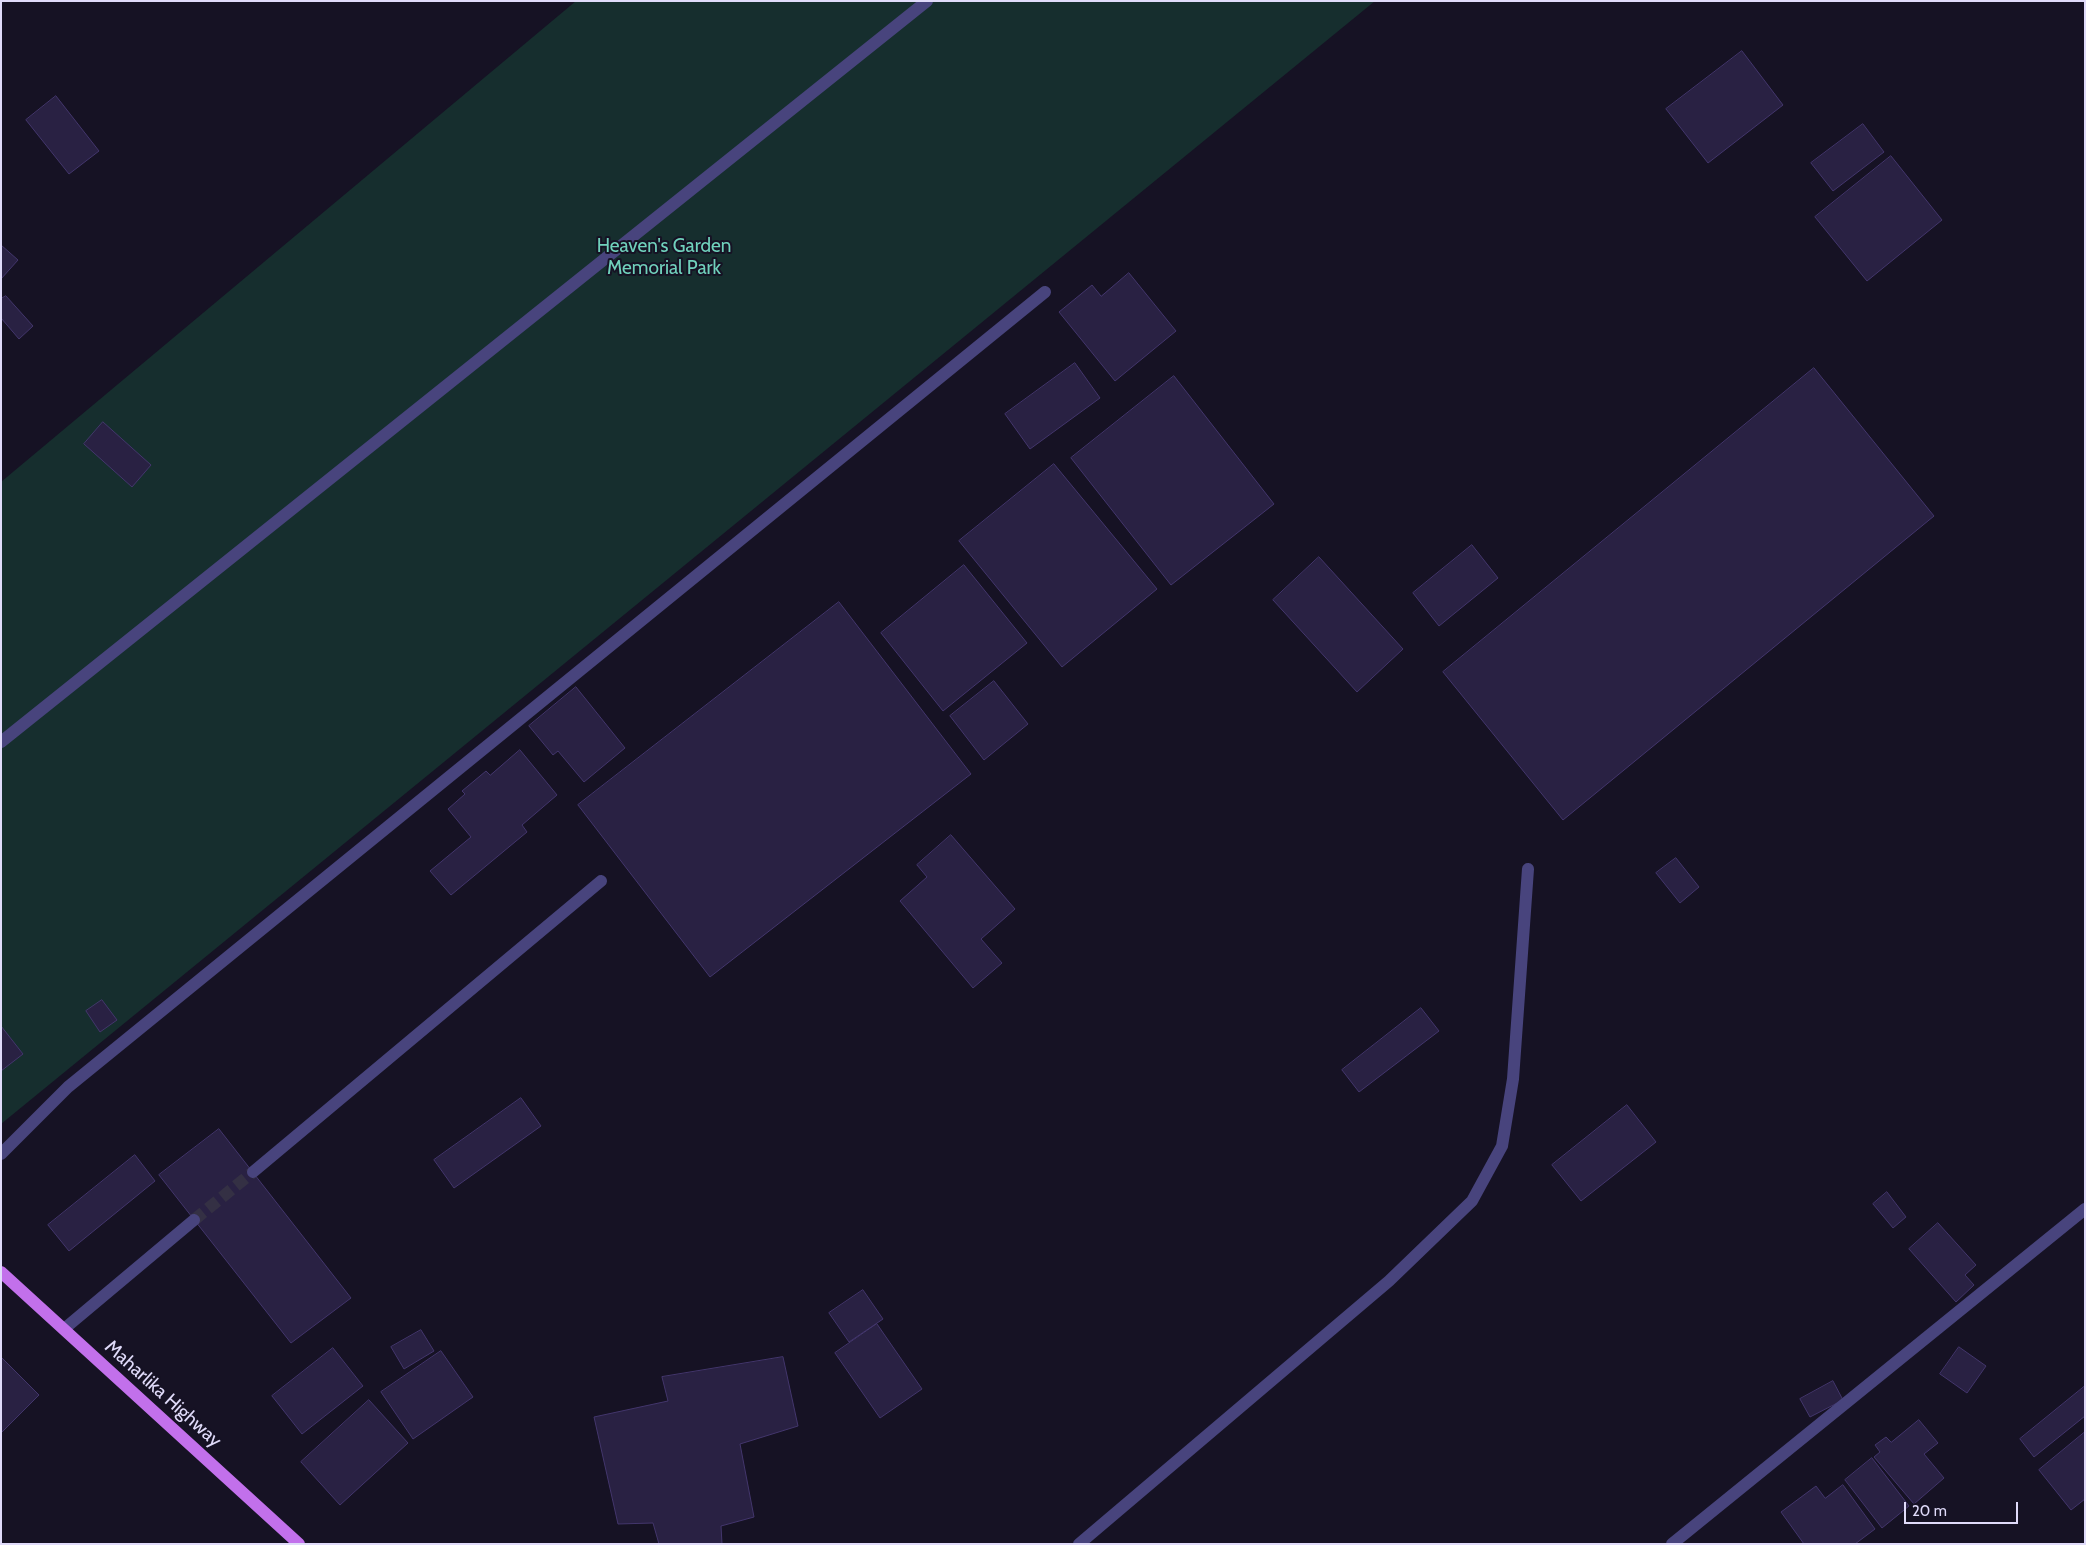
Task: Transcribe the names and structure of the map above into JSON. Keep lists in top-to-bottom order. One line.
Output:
{"streets":{"main road":["Maharlika Highway"]},"parks":["Heaven's Garden Memorial Park"],"scale_bar":"20 m"}
